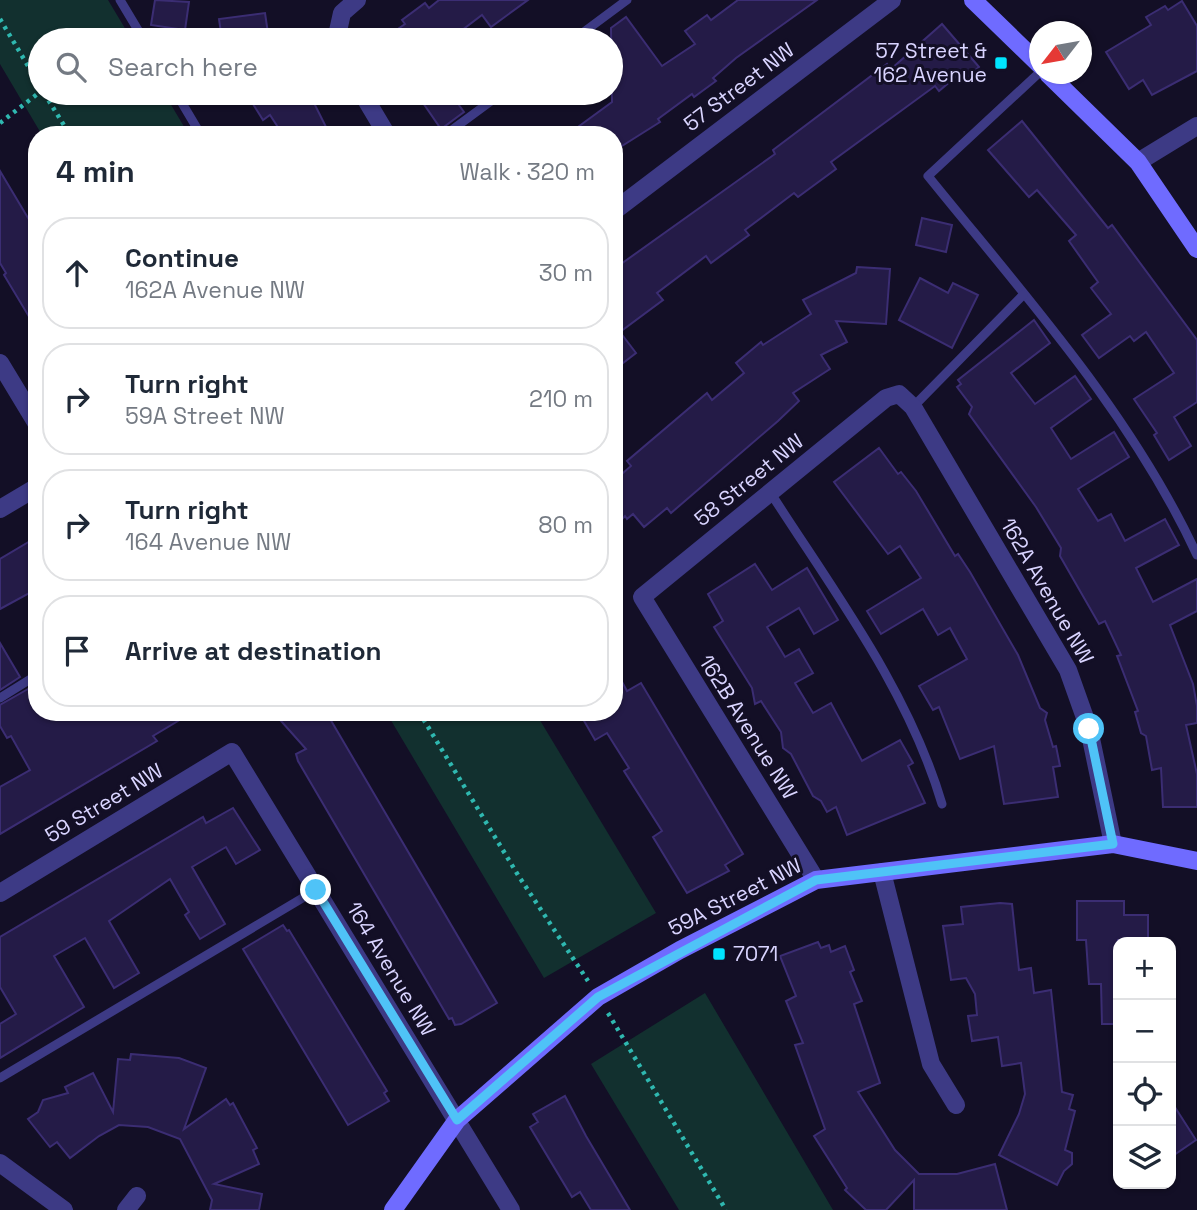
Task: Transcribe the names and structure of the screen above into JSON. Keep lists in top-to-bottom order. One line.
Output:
{"streets":{"street":["57 Street NW","58 Street NW","162A Avenue NW","162B Avenue NW","59 Street NW","59A Street NW","164 Avenue NW"]},"crossings":[["58 Street NW","162A Avenue NW"],["58 Street NW","162B Avenue NW"],["162A Avenue NW","59A Street NW"],["162B Avenue NW","59A Street NW"],["59 Street NW","164 Avenue NW"],["59A Street NW","164 Avenue NW"]],"places":{"transit":["57 Street & 162 Avenue","7071"]},"north":"bottom left","page":{"search":"Search here","heading":["4 min","Walk · 320 m"],"list":[["Continue","162A Avenue NW","30 m"],["Turn right","59A Street NW","210 m"],["Turn right","164 Avenue NW","80 m"],"Arrive at destination"],"map_buttons":["+","−"]}}
